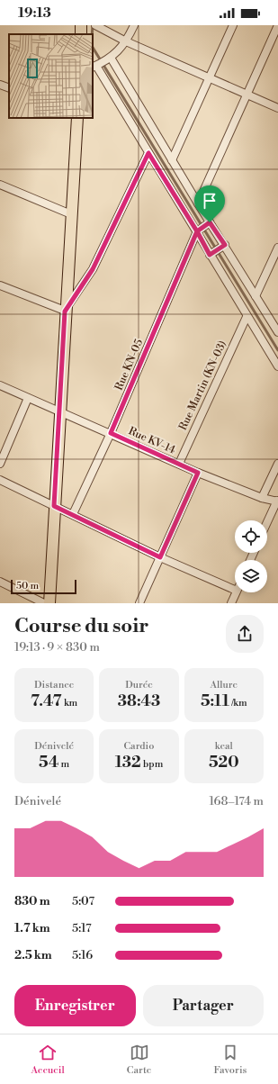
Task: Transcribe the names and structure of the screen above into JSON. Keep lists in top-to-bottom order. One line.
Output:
{"streets":{"street":["Rue KN-05","Rue Martin (KN-03)","Rue KV-14"]},"crossings":[["Rue KN-05","Rue KV-14"],["Rue Martin (KN-03)","Rue KV-14"]],"scale_bar":"50 m","page":{"status":"19:13","scale":"50 m","heading":["Course du soir","19:13 · 9 × 830 m"],"stats":[["Distance","7.47 km"],["Durée","38:43"],["Allure","5:11 /km"],["Dénivelé","54 m"],["Cardio","132 bpm"],["kcal","520"]],"chart":["Dénivelé","168–174 m"],"list":[{"name":"830 m","note":"5:07"},{"name":"1.7 km","note":"5:17"},{"name":"2.5 km","note":"5:16"}],"buttons":["Enregistrer","Partager"],"tabs":["Accueil","Carte","Favoris"]}}
